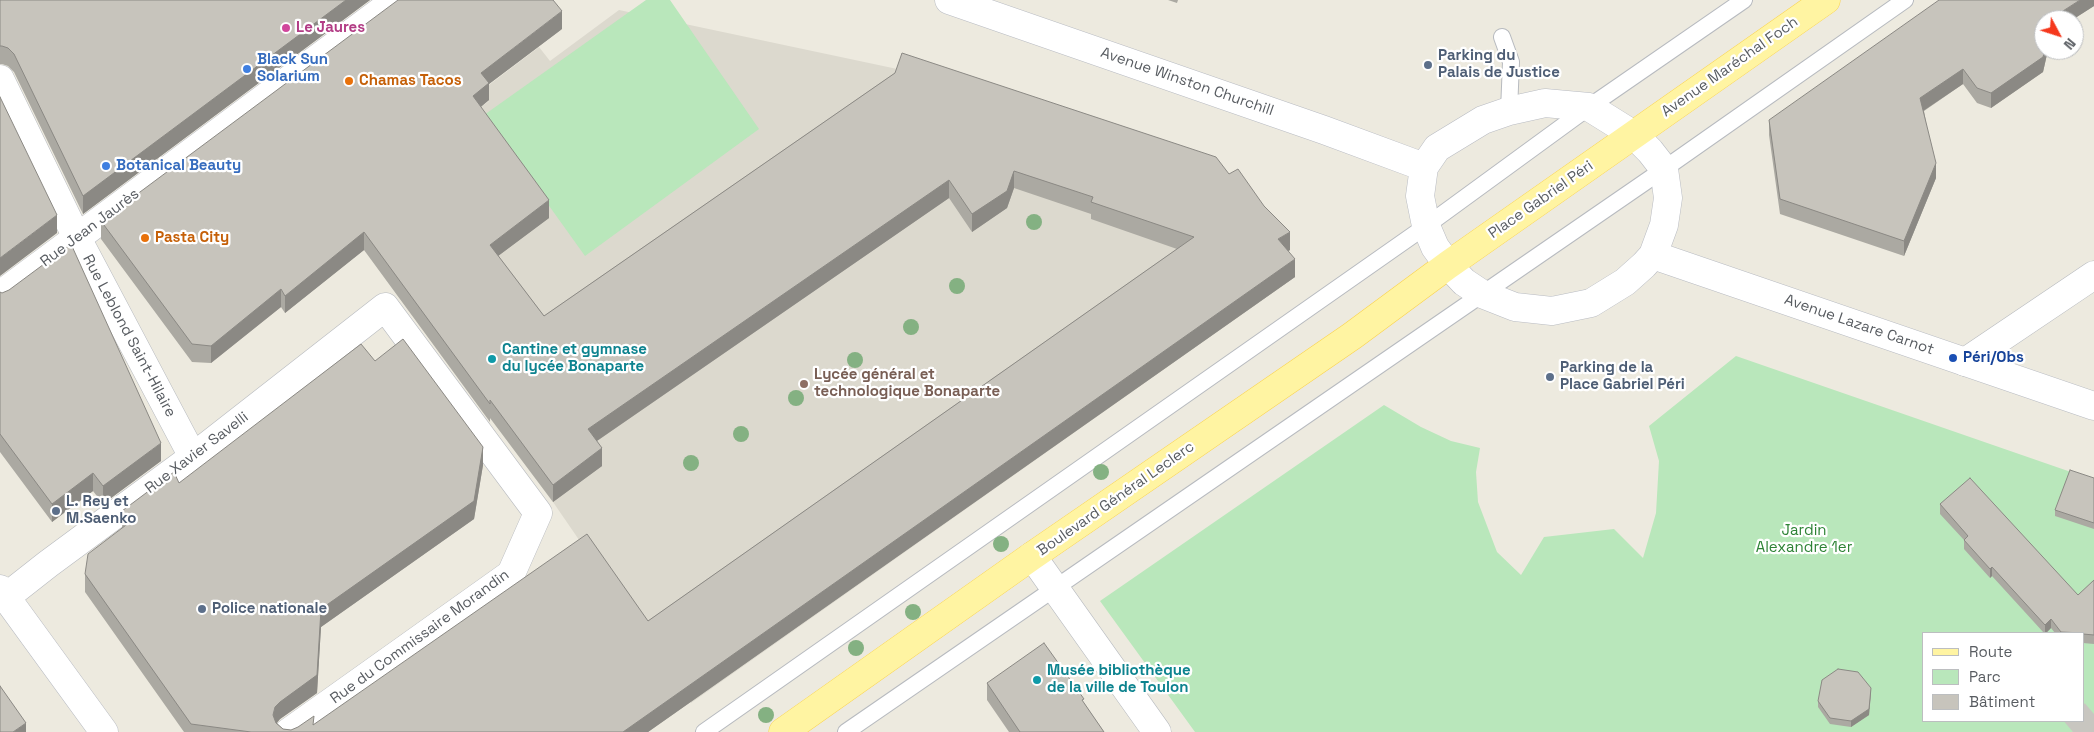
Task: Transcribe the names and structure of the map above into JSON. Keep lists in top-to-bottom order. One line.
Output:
{"streets":{"main road":["Avenue Maréchal Foch","Place Gabriel Péri","Boulevard Général Leclerc"],"street":["Avenue Winston Churchill","Rue Jean Jaurès","Avenue Lazare Carnot","Rue Leblond Saint-Hilaire","Rue Xavier Savelli","Rue du Commissaire Morandin"]},"crossings":[["Avenue Maréchal Foch","Place Gabriel Péri"],["Place Gabriel Péri","Boulevard Général Leclerc"],["Rue Jean Jaurès","Rue Leblond Saint-Hilaire"],["Rue Leblond Saint-Hilaire","Rue Xavier Savelli"],["Rue Xavier Savelli","Rue du Commissaire Morandin"]],"parks":["Jardin Alexandre 1er"],"places":["Le Jaures","Parking du Palais de Justice","Black Sun Solarium","Chamas Tacos","Botanical Beauty","Pasta City","Péri/Obs","Cantine et gymnase du lycée Bonaparte","Parking de la Place Gabriel Péri","Lycée général et technologique Bonaparte","L. Rey et M.Saenko","Police nationale","Musée bibliothèque de la ville de Toulon"],"legend":["Route","Parc","Bâtiment"],"north":"bottom right"}
